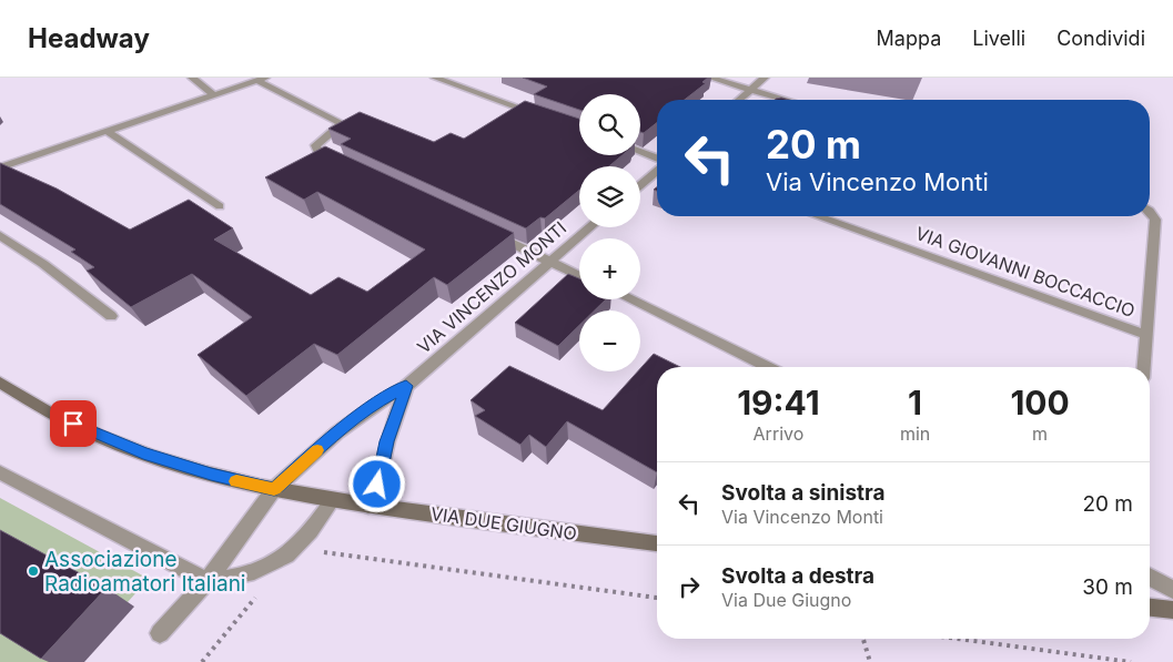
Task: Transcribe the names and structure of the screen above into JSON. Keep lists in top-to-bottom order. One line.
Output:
{"streets":{"main road":["VIA DUE GIUGNO"],"street":["VIA GIOVANNI BOCCACCIO","VIA VINCENZO MONTI"]},"crossings":[["VIA VINCENZO MONTI","VIA DUE GIUGNO"]],"places":["Associazione Radioamatori Italiani"],"page":{"header":"Headway","nav":["Mappa","Livelli","Condividi"],"map_buttons":["+","−"],"turn":["20 m","Via Vincenzo Monti"],"eta":["19:41","Arrivo","1","min","100","m"],"list":[{"name":"Svolta a sinistra","note":"Via Vincenzo Monti","value":"20 m"},{"name":"Svolta a destra","note":"Via Due Giugno","value":"30 m"}]}}
